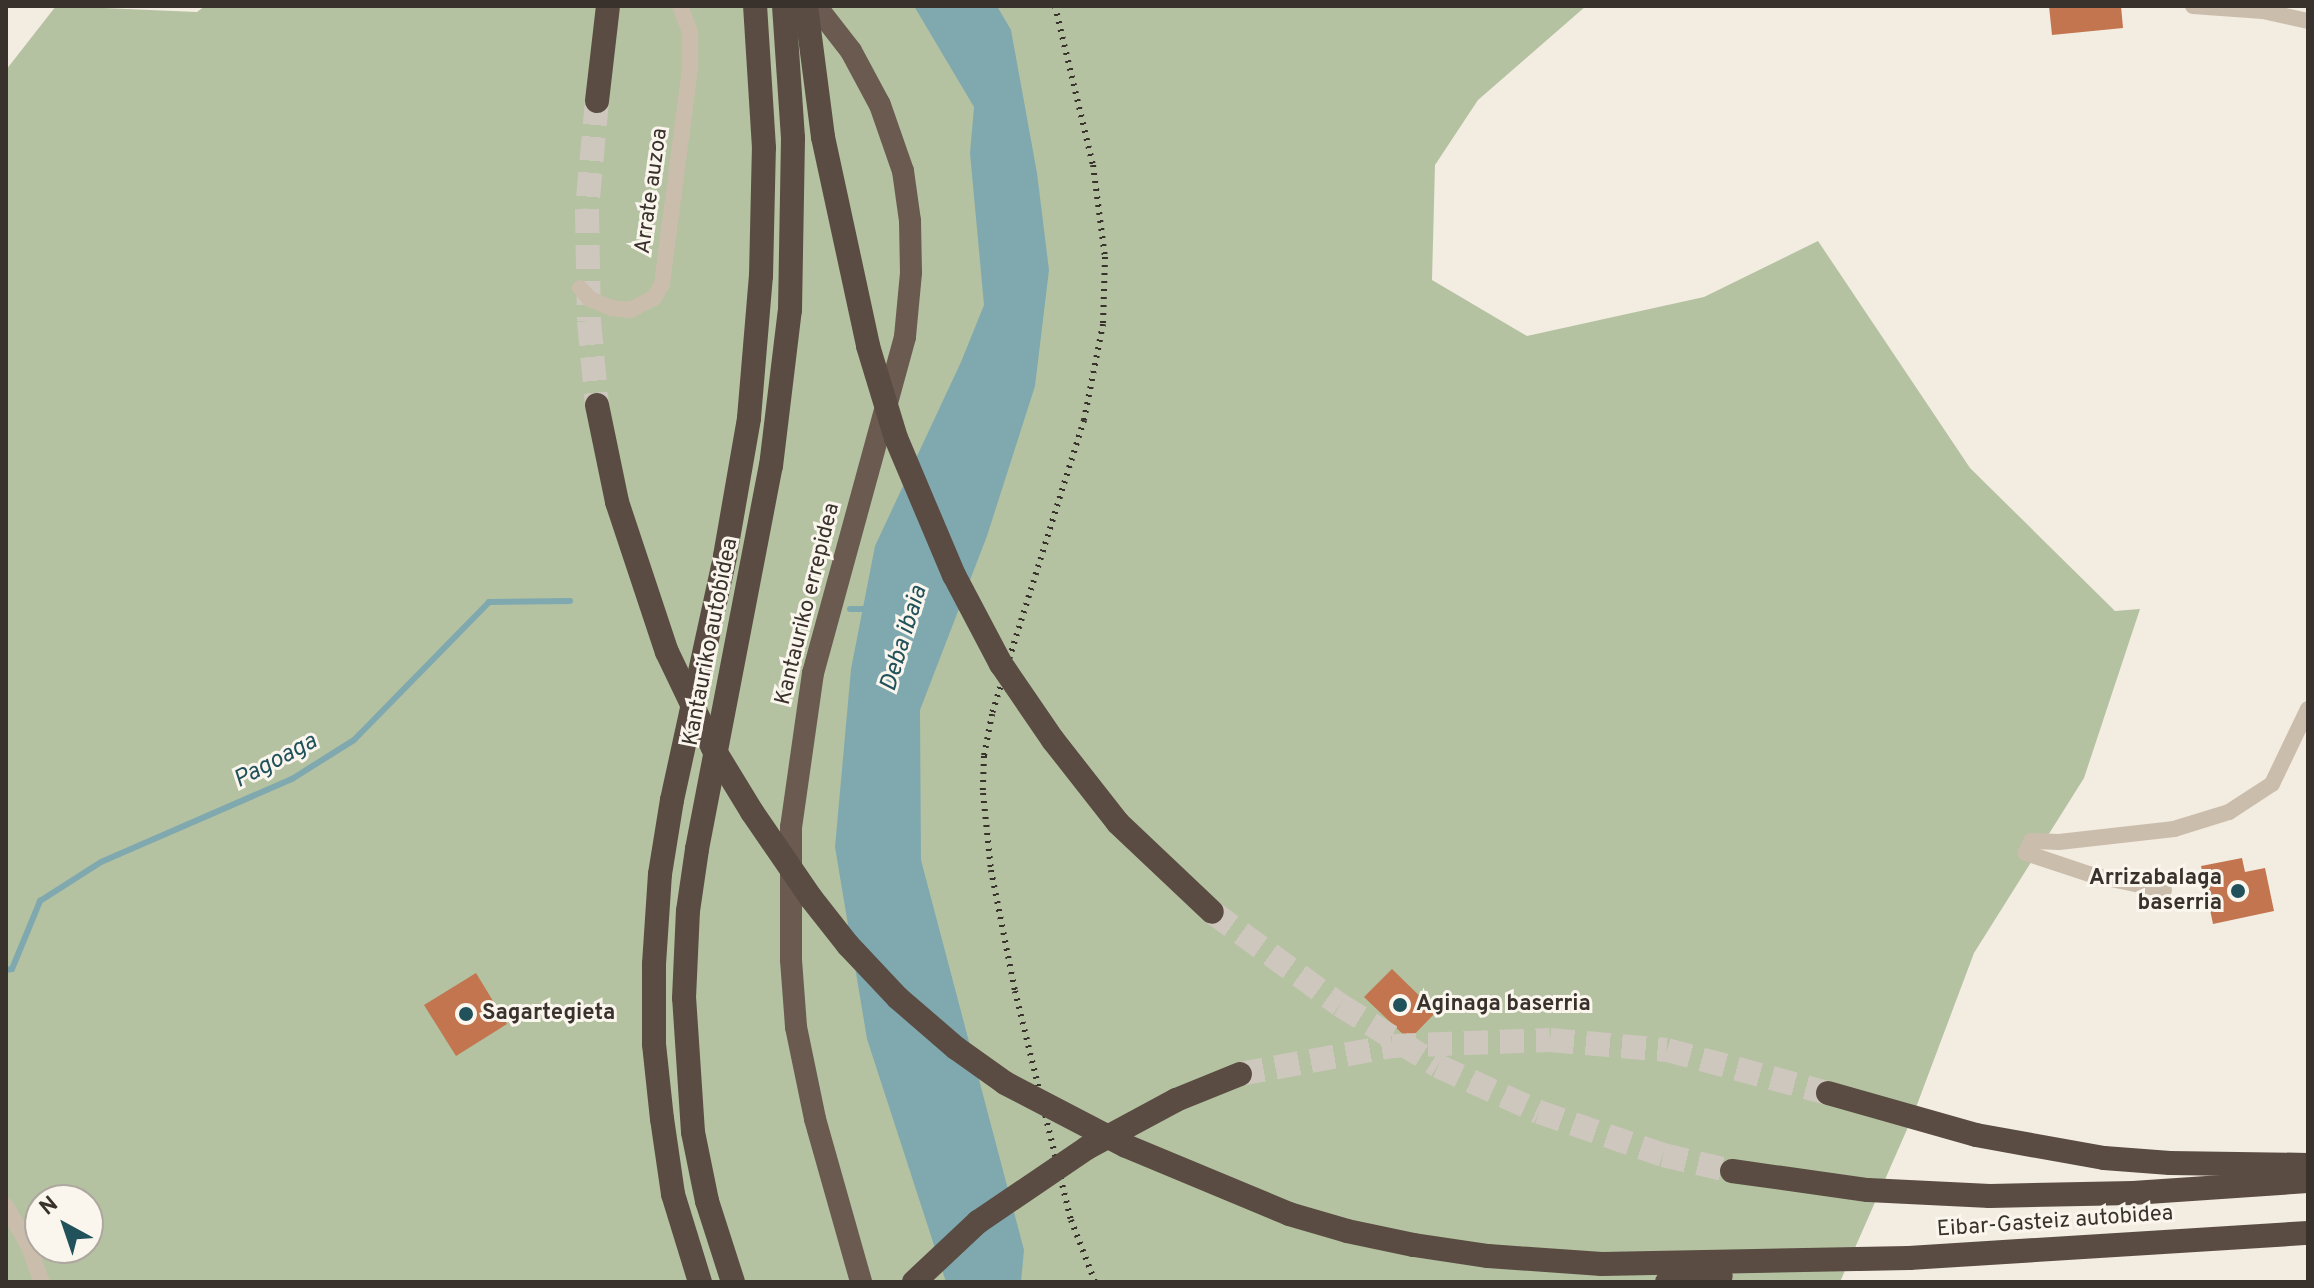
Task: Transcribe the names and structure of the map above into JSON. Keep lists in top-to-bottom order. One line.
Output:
{"streets":{"highway":["Kantauriko errepidea","Kantauriko autobidea","Eibar-Gasteiz autobidea"],"street":["Arrate auzoa"]},"water":["Deba ibaia","Pagoaga"],"places":["Arrizabalaga baserria","Aginaga baserria","Sagartegieta"],"north":"top left"}
